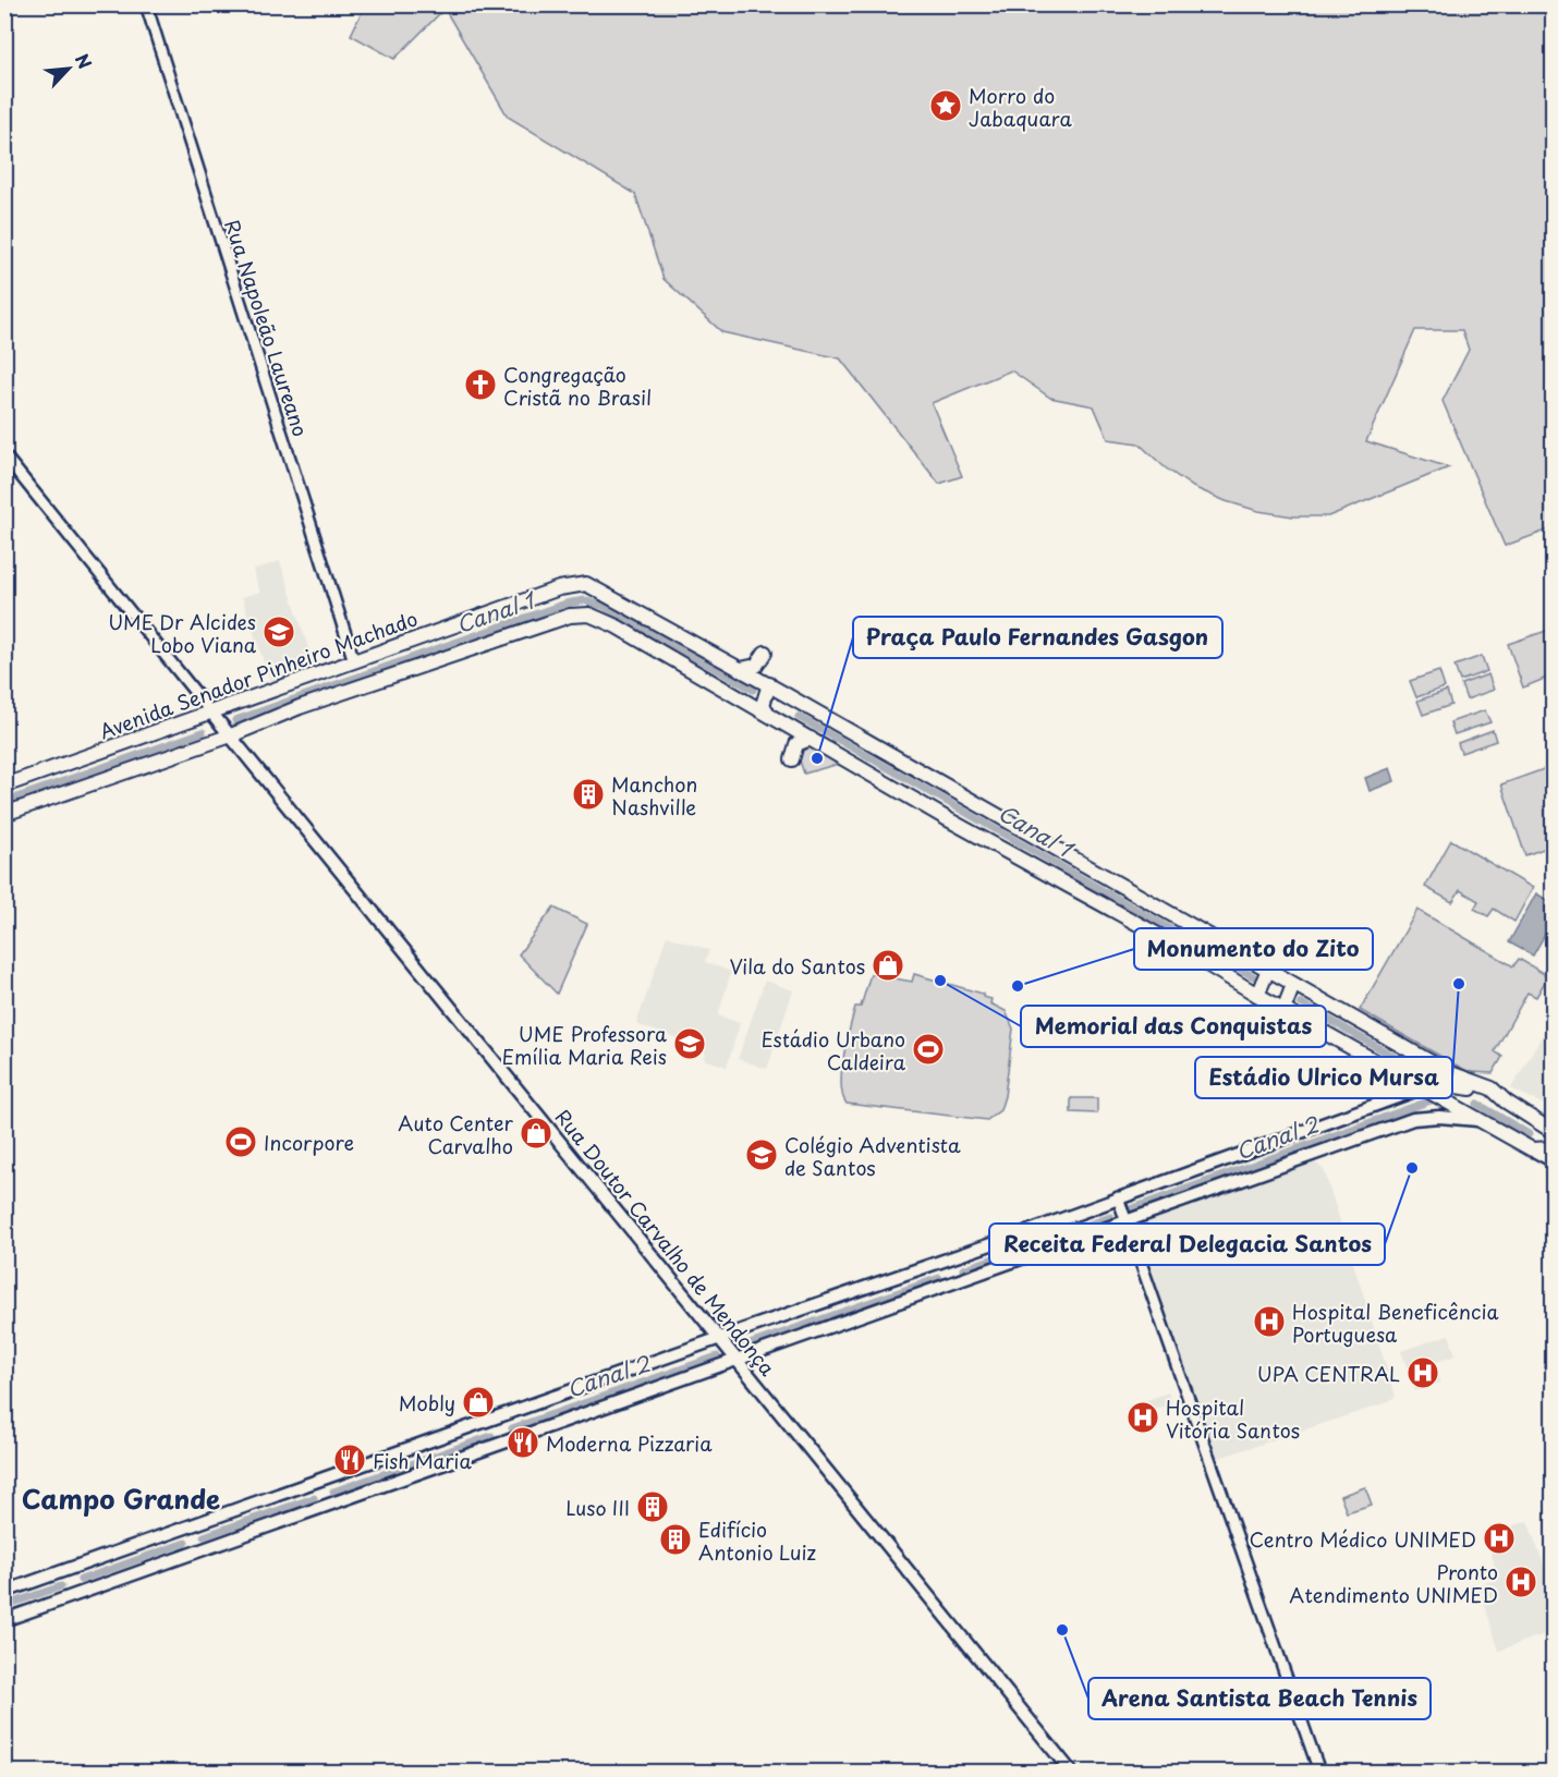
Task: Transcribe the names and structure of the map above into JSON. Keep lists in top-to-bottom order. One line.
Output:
{"streets":{"main road":["Avenida Senador Pinheiro Machado","Rua Doutor Carvalho de Mendonça"],"street":["Rua Napoleão Laureano"]},"crossings":[["Rua Napoleão Laureano","Avenida Senador Pinheiro Machado"],["Avenida Senador Pinheiro Machado","Rua Doutor Carvalho de Mendonça"]],"districts":["Campo Grande"],"water":["Canal 1","Canal 2"],"places":{"place":["Morro do Jabaquara"],"church":["Congregação Cristã no Brasil"],"school or university":["UME Dr Alcides Lobo Viana","UME Professora Emília Maria Reis","Colégio Adventista de Santos"],"other":["Praça Paulo Fernandes Gasgon","Memorial das Conquistas","Estádio Ulrico Mursa","Monumento do Zito","Receita Federal Delegacia Santos","Arena Santista Beach Tennis"],"building":["Manchon Nashville","Luso III","Edifício Antonio Luiz"],"shop":["Vila do Santos","Auto Center Carvalho","Mobly"],"sports":["Estádio Urbano Caldeira","Incorpore"],"hospital":["Hospital Beneficência Portuguesa","UPA CENTRAL","Hospital Vitória Santos","Centro Médico UNIMED","Pronto Atendimento UNIMED"],"restaurant":["Moderna Pizzaria","Fish Maria"]},"north":"top right"}
